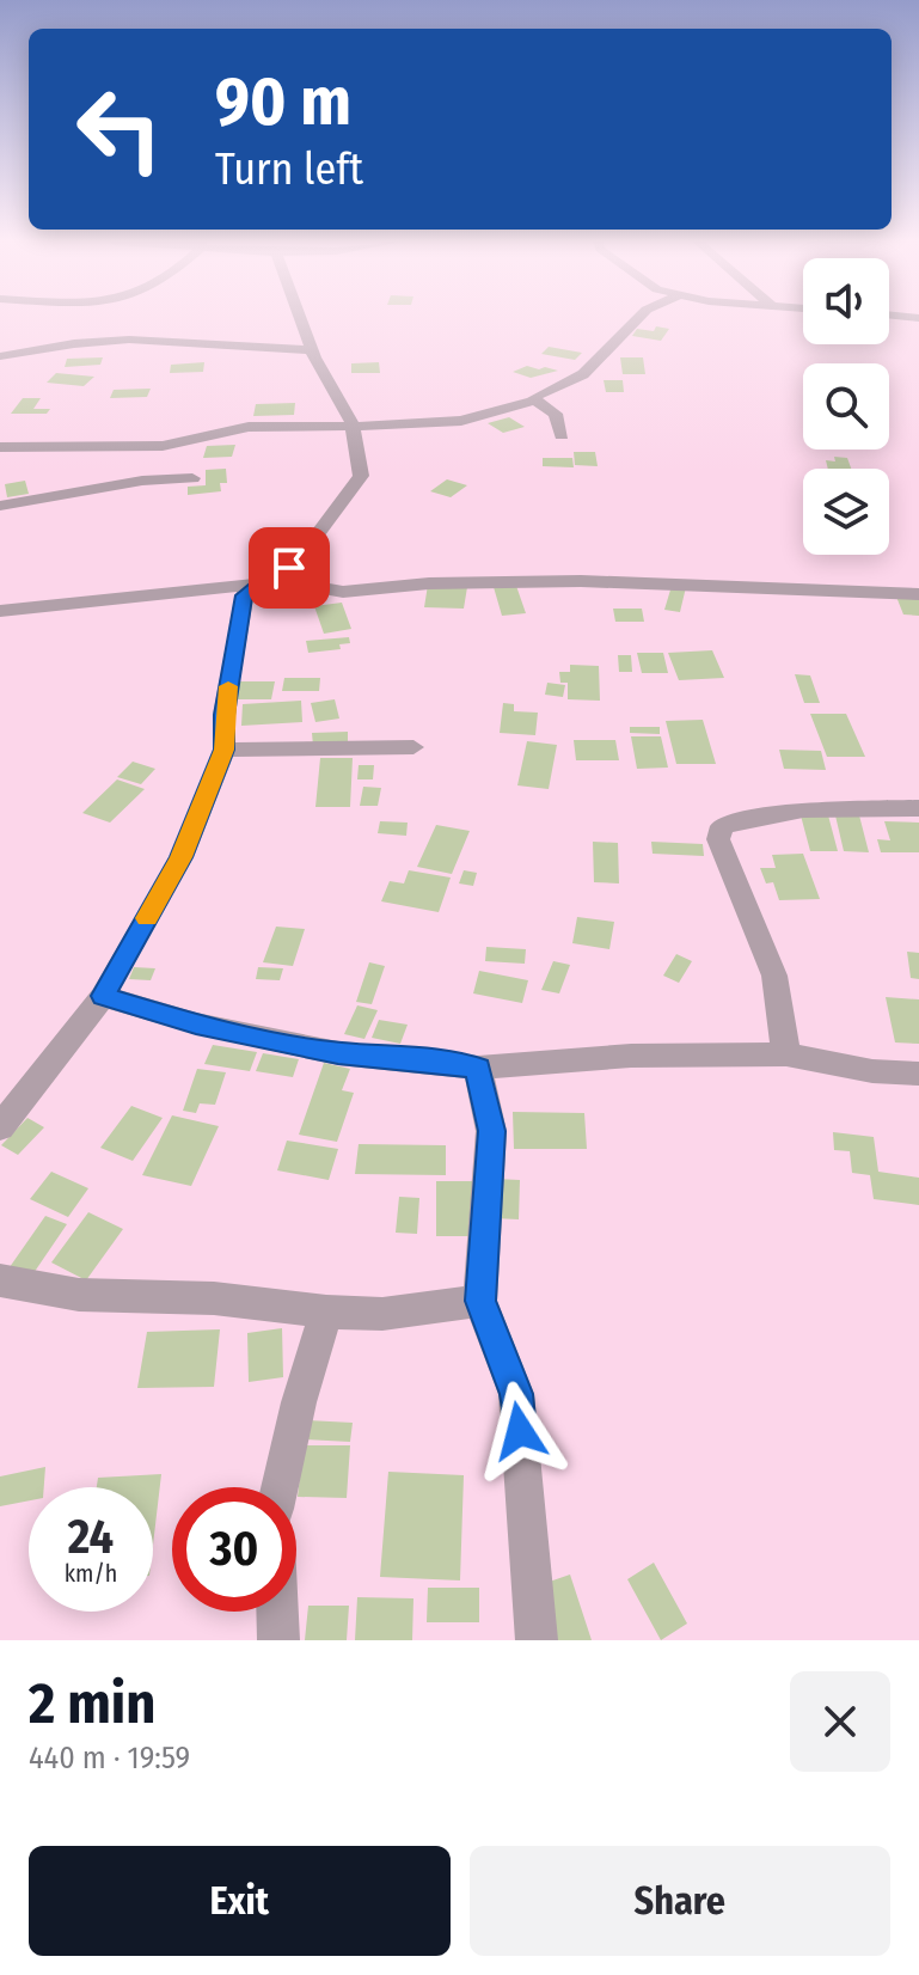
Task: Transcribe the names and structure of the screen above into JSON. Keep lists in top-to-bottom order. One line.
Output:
{"page":{"turn":["90 m","Turn left"],"speed":"24 km/h","limit":"30","heading":["2 min","440 m · 19:59"],"buttons":["Exit","Share"]}}
